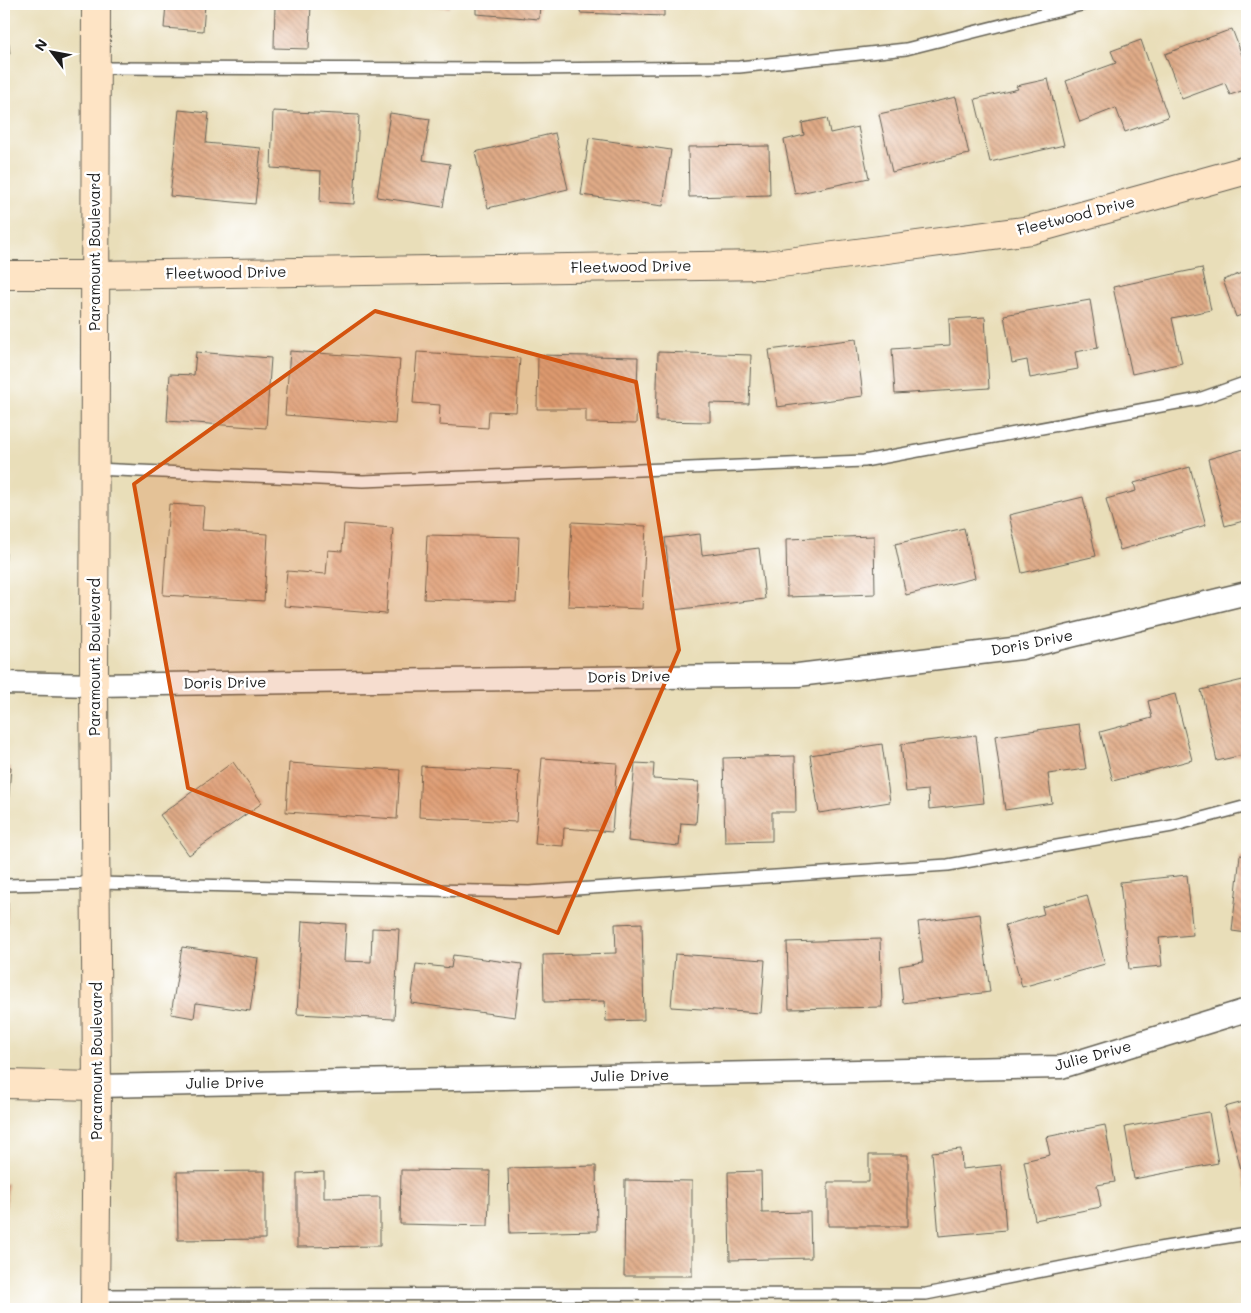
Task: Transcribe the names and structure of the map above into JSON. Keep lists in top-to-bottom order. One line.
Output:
{"streets":{"street":["Fleetwood Drive","Paramount Boulevard","Doris Drive","Julie Drive"]},"crossings":[["Fleetwood Drive","Paramount Boulevard"],["Paramount Boulevard","Doris Drive"],["Paramount Boulevard","Julie Drive"]],"north":"top left"}
